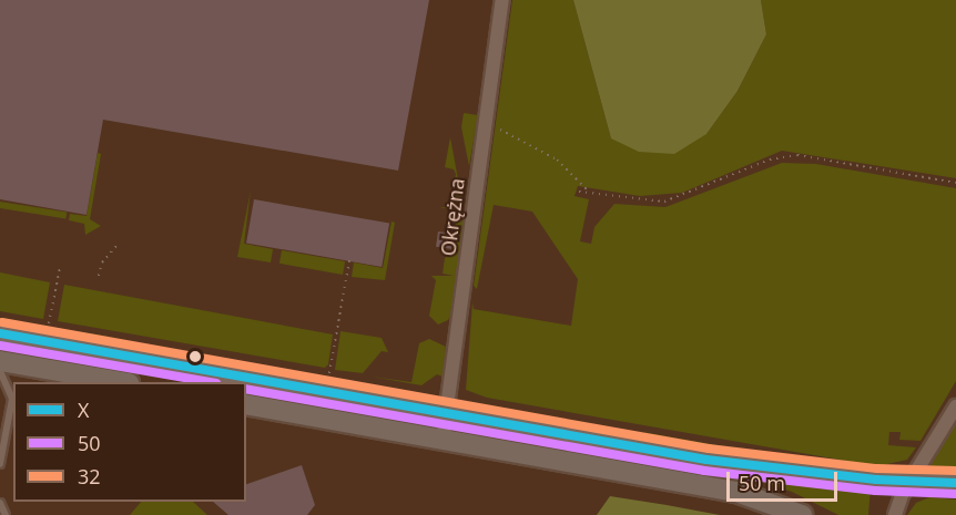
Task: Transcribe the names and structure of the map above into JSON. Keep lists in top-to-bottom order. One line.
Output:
{"streets":{"street":["Okrężna"]},"lines":["transit line 32","transit line X","transit line 50"],"legend":["X","50","32"],"scale_bar":"50 m"}
